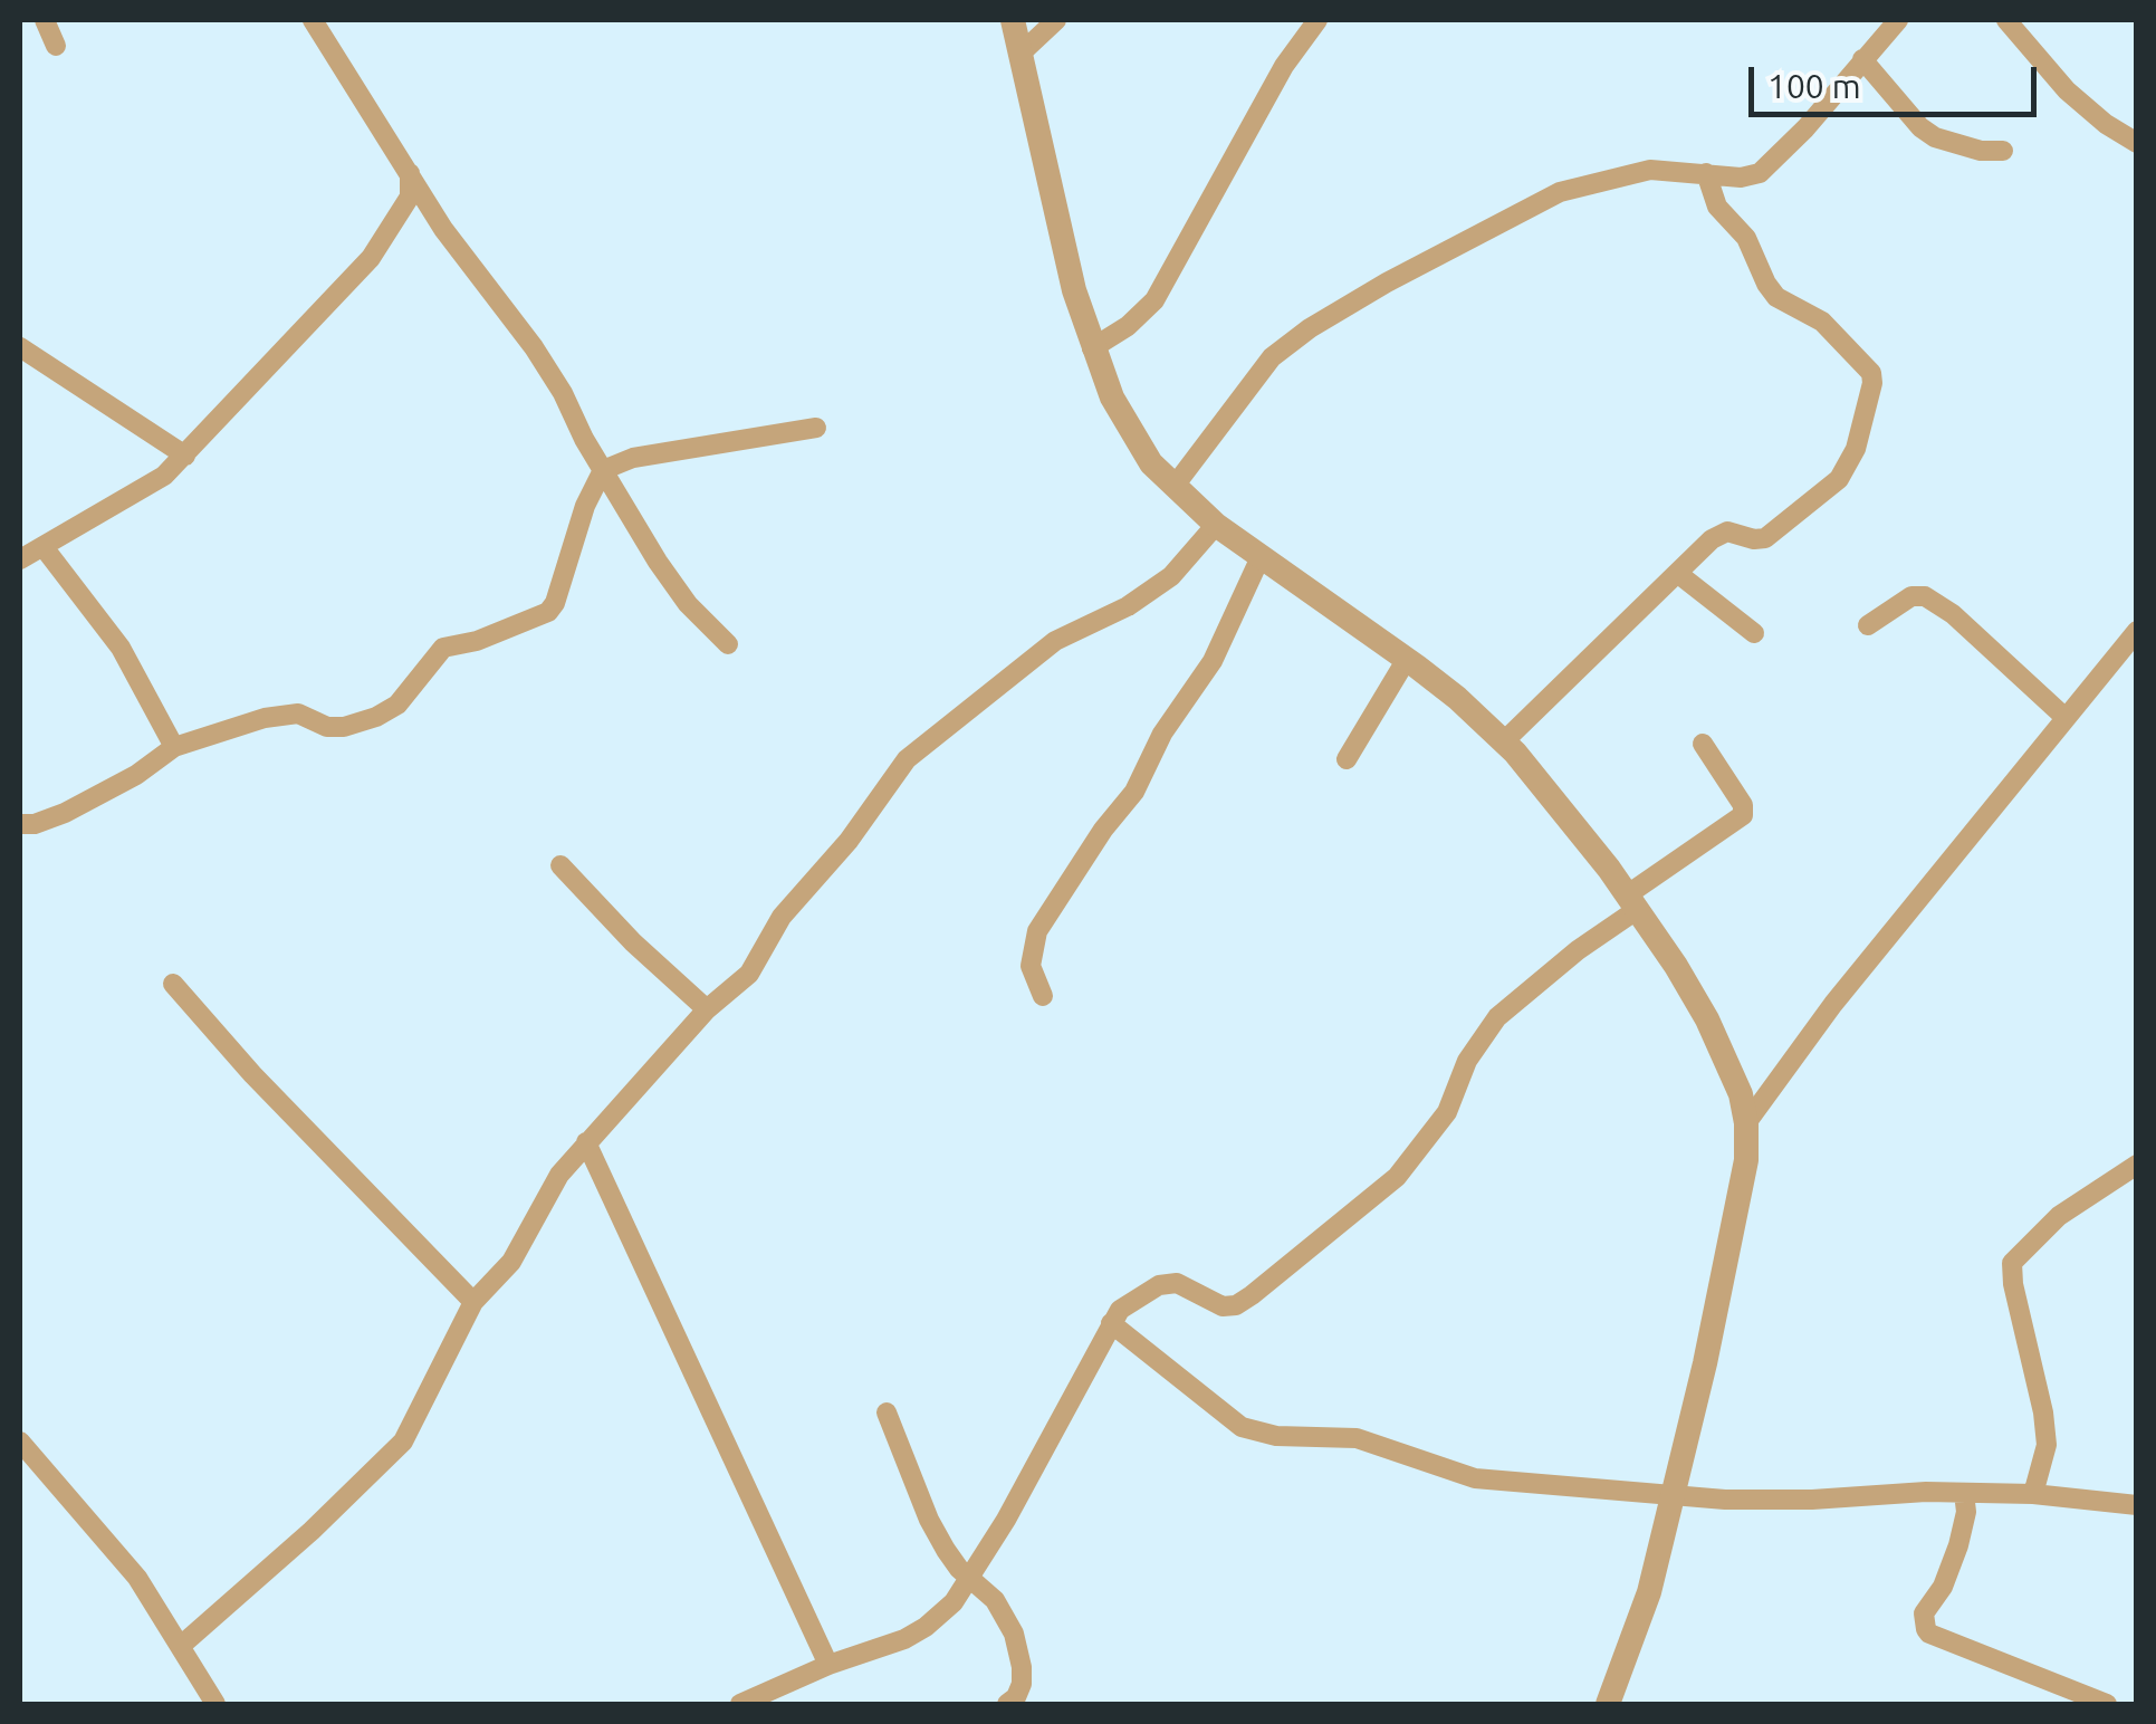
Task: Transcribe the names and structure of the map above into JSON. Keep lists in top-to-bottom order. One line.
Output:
{"scale_bar":"100 m"}
